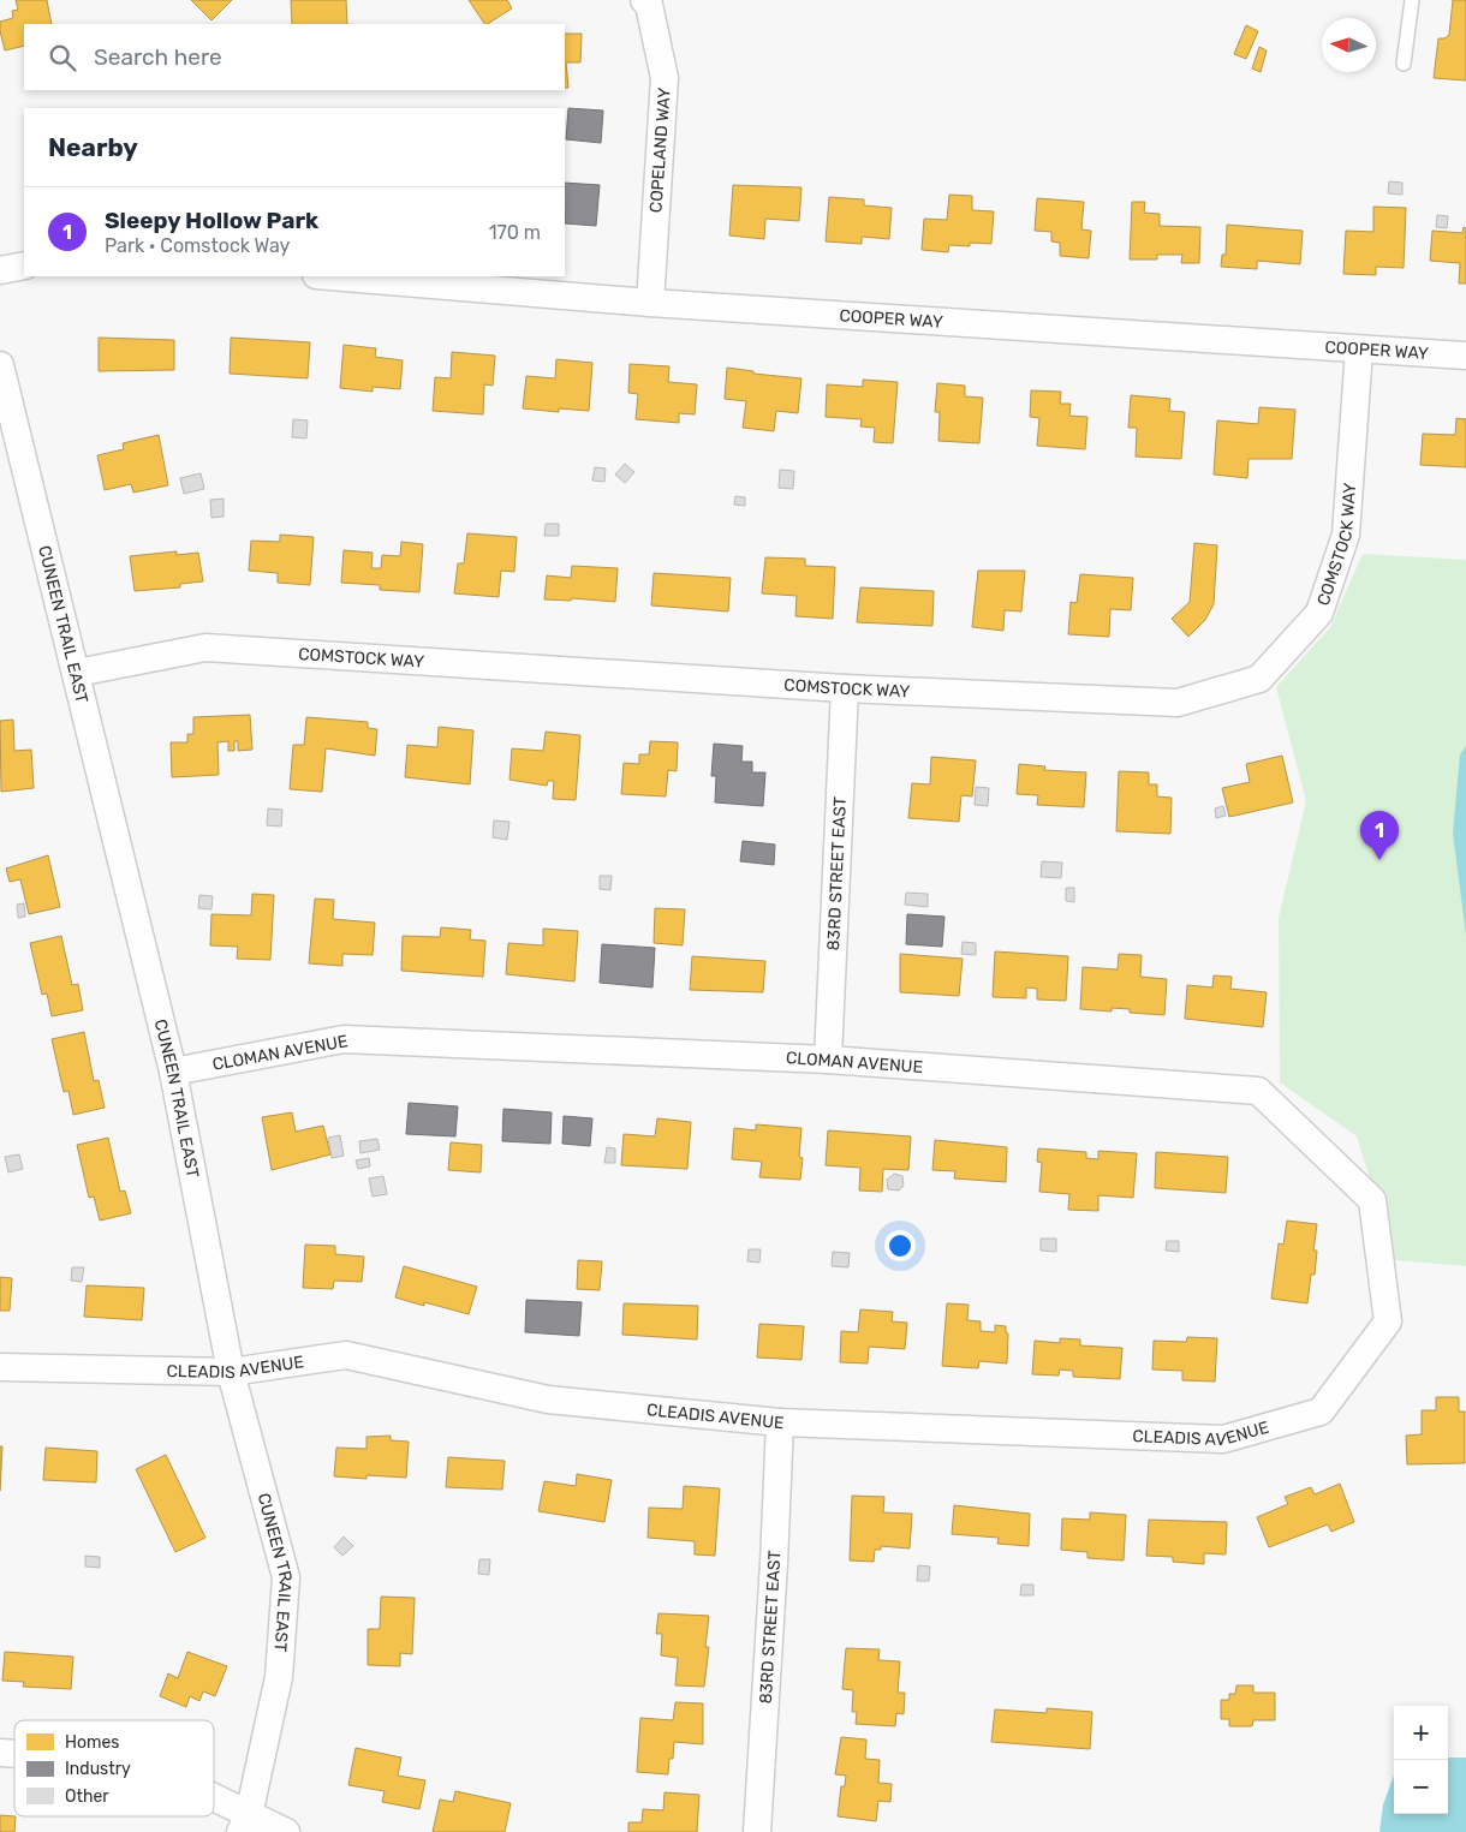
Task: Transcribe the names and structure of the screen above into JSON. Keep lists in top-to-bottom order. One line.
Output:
{"streets":{"street":["COPELAND WAY","COOPER WAY","COMSTOCK WAY","CUNEEN TRAIL EAST","83RD STREET EAST","CLOMAN AVENUE","CLEADIS AVENUE"]},"crossings":[["COPELAND WAY","COOPER WAY"],["COOPER WAY","COMSTOCK WAY"],["COMSTOCK WAY","CUNEEN TRAIL EAST"],["COMSTOCK WAY","83RD STREET EAST"],["CUNEEN TRAIL EAST","CLOMAN AVENUE"],["CUNEEN TRAIL EAST","CLEADIS AVENUE"],["83RD STREET EAST","CLOMAN AVENUE"],["83RD STREET EAST","CLEADIS AVENUE"],["CLOMAN AVENUE","CLEADIS AVENUE"]],"legend":["Homes","Industry","Other"],"north":"left","page":{"search":"Search here","heading":"Nearby","list":[{"mark":"1","name":"Sleepy Hollow Park","note":"Park · Comstock Way","value":"170 m"}],"pins":"1","map_buttons":["+","−"]}}
